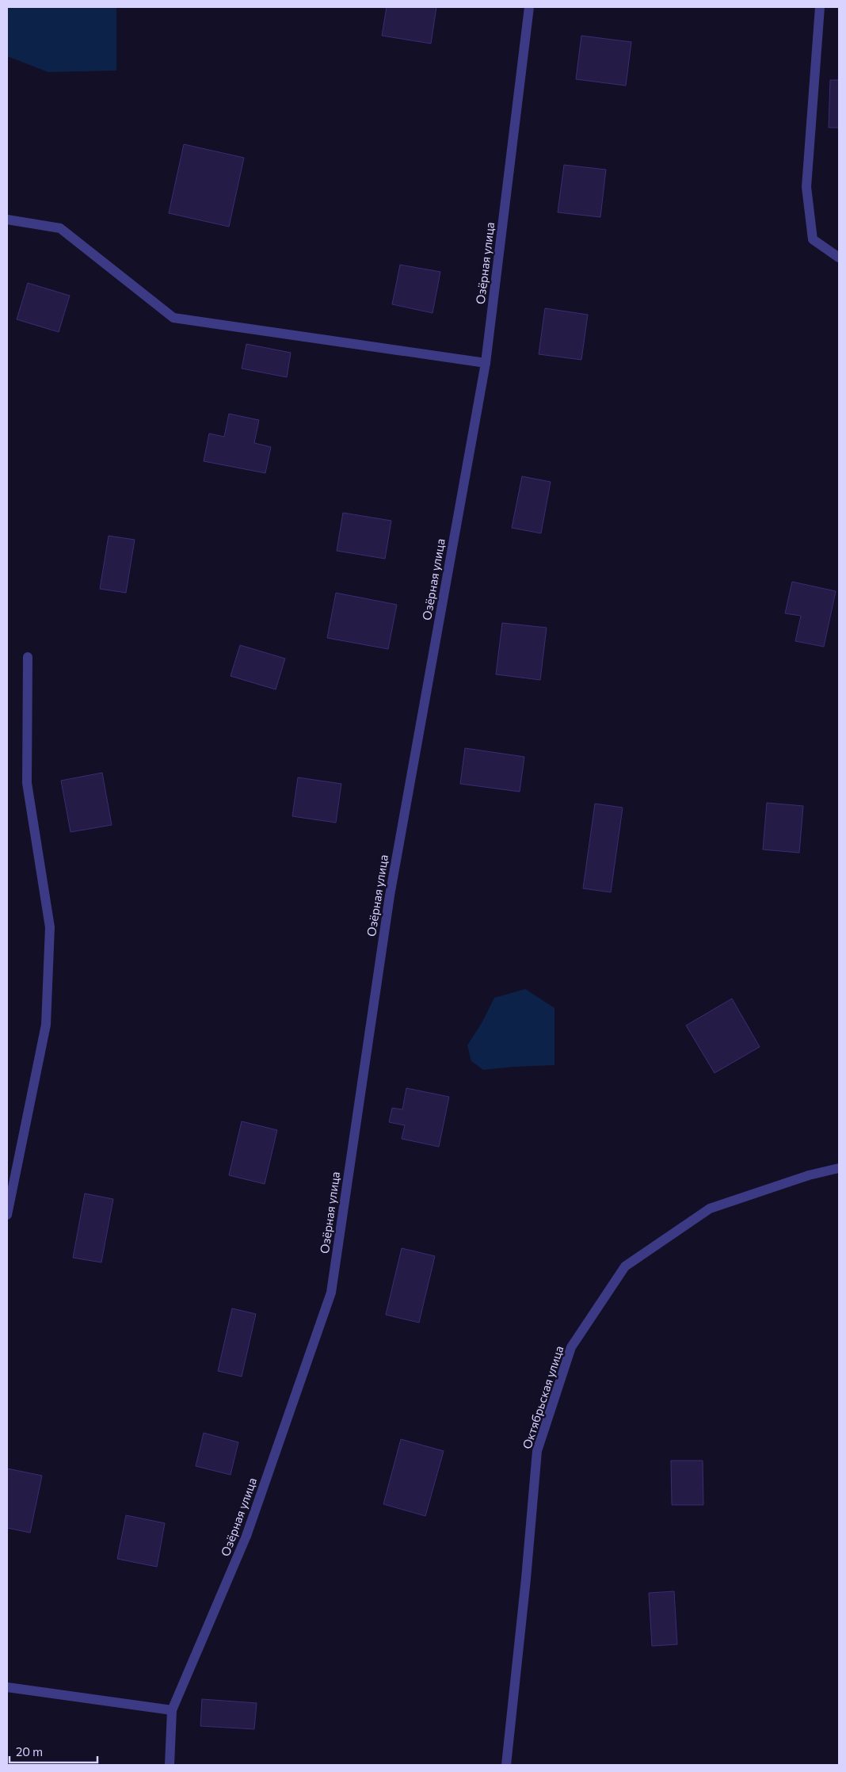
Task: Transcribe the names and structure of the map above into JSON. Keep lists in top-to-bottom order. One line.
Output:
{"streets":{"street":["Озёрная улица","Октябрьская улица"]},"scale_bar":"20 m"}
